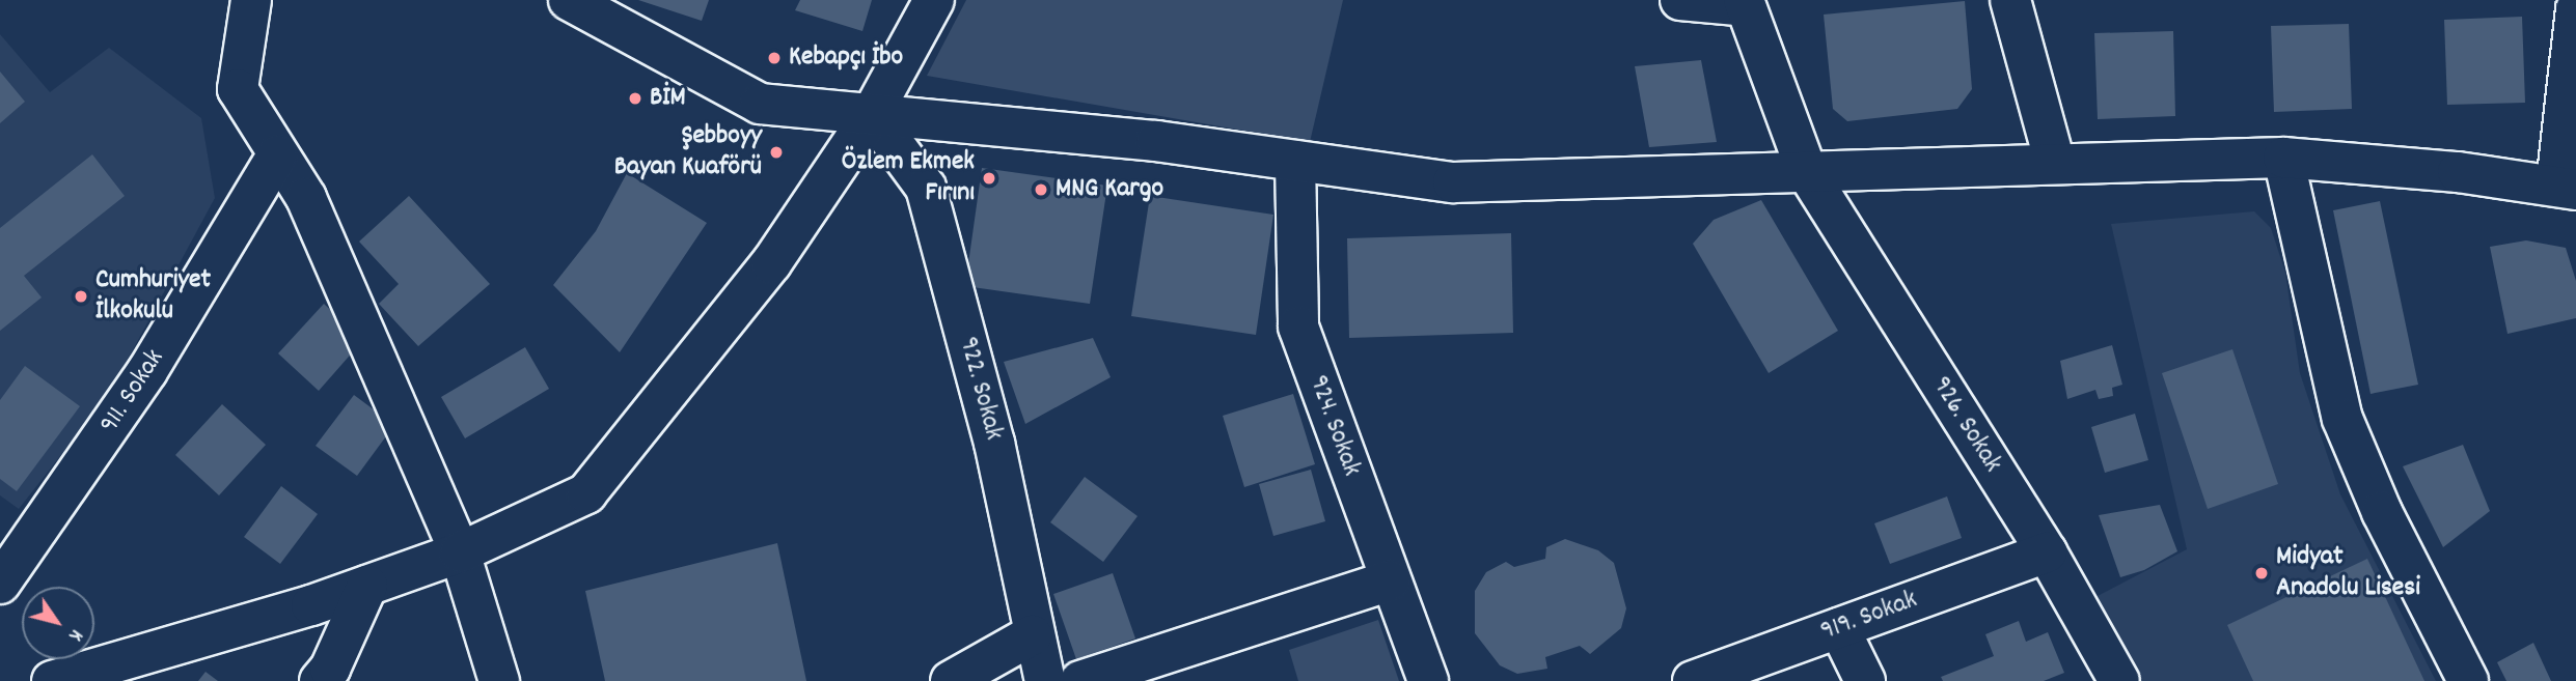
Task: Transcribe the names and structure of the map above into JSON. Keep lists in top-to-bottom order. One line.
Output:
{"streets":{"street":["922. Sokak","911. Sokak","926. Sokak","924. Sokak","919. Sokak"]},"crossings":[["926. Sokak","919. Sokak"]],"places":["Kebapçı İbo","BİM","Şebboyy Bayan Kuaförü","Özlem Ekmek Fırını","MNG Kargo","Cumhuriyet İlkokulu","Midyat Anadolu Lisesi"],"north":"bottom right"}
